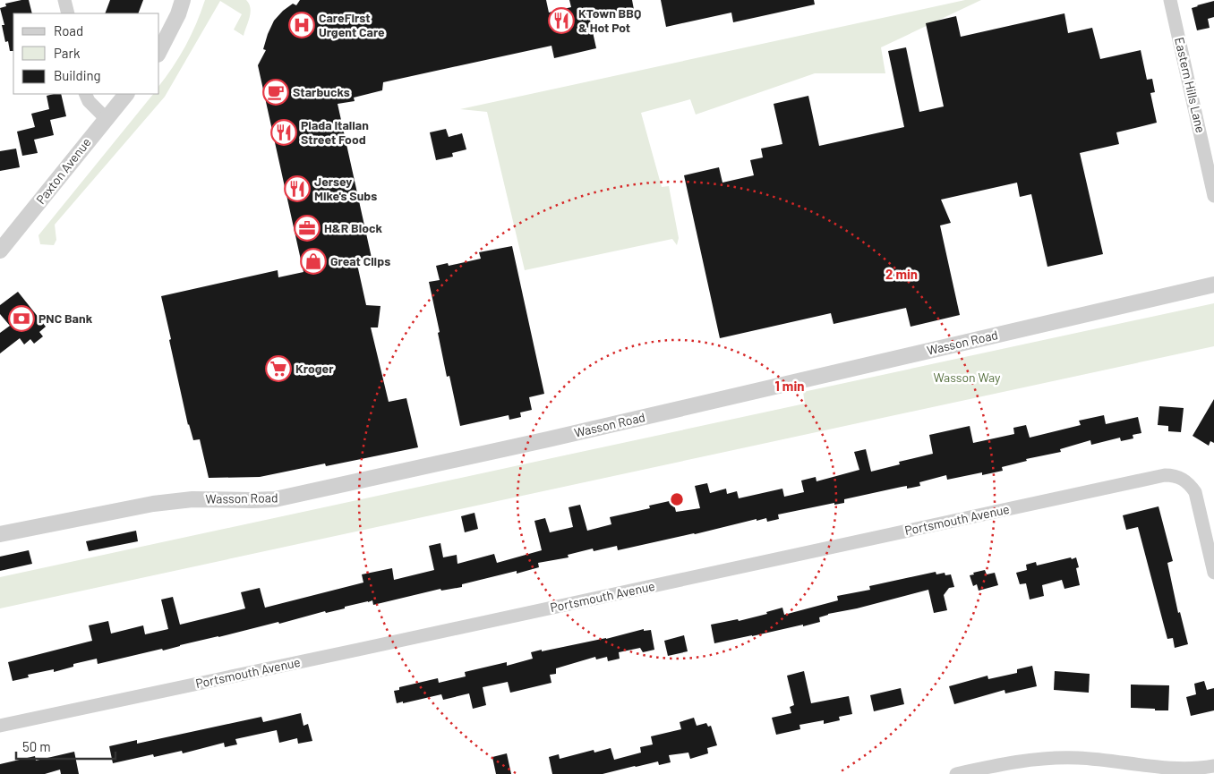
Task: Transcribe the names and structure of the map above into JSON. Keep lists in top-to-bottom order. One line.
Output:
{"streets":{"street":["Eastern Hills Lane","Paxton Avenue","Wasson Road","Portsmouth Avenue"]},"parks":["Wasson Way"],"places":{"restaurant":["KTown BBQ & Hot Pot","Piada Italian Street Food","Jersey Mike's Subs"],"hospital":["CareFirst Urgent Care"],"cafe":["Starbucks"],"office":["H&R Block"],"shop":["Great Clips"],"bank":["PNC Bank"],"supermarket":["Kroger"]},"legend":["Road","Park","Building"],"scale_bar":"50 m","rings":["2 min","1 min"]}
